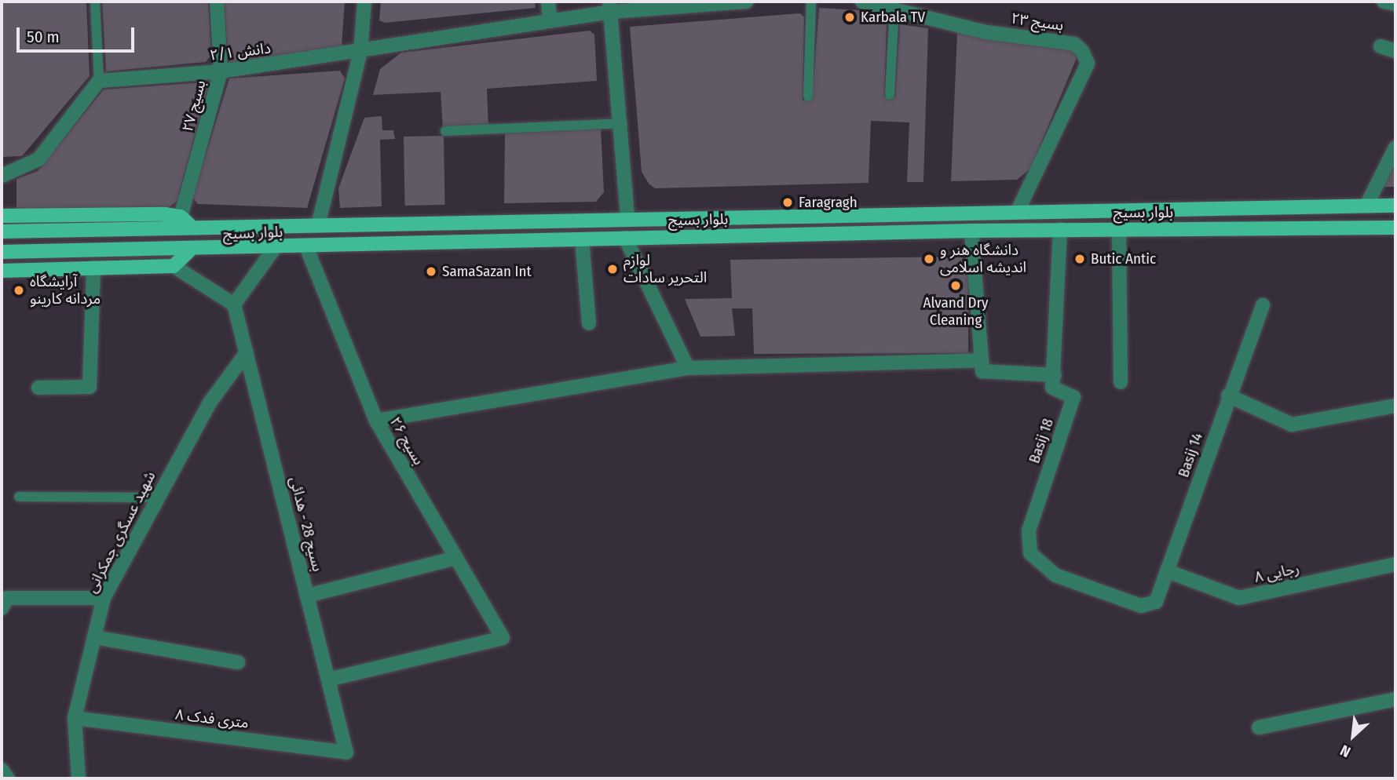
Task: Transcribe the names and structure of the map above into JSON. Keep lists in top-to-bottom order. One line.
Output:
{"streets":{"main road":["بلوار بسیج"],"street":["بسیج ۲۳","دانش ۲/۱","بسیج ۲۷","بسیج ۲۶","Basij 18","Basij 14","بسیج 28 - هدائی","شهید عسگری جمکرانی","رجایی ۸","۸ متری فدک"]},"crossings":[["بسیج ۲۳","بلوار بسیج"],["دانش ۲/۱","بسیج ۲۷"],["بسیج ۲۷","بلوار بسیج"],["بلوار بسیج","بسیج ۲۶"],["بسیج ۲۶","بسیج 28 - هدائی"],["Basij 18","Basij 14"],["Basij 14","رجایی ۸"],["بسیج 28 - هدائی","شهید عسگری جمکرانی"],["بسیج 28 - هدائی","۸ متری فدک"],["شهید عسگری جمکرانی","۸ متری فدک"]],"places":["Karbala TV","Faragragh","دانشگاه هنر و اندیشه اسلامی","Butic Antic","لوازم التحریر سادات","SamaSazan Int","Alvand Dry Cleaning","آرایشگاه مردانه کارینو"],"scale_bar":"50 m","north":"bottom left"}
